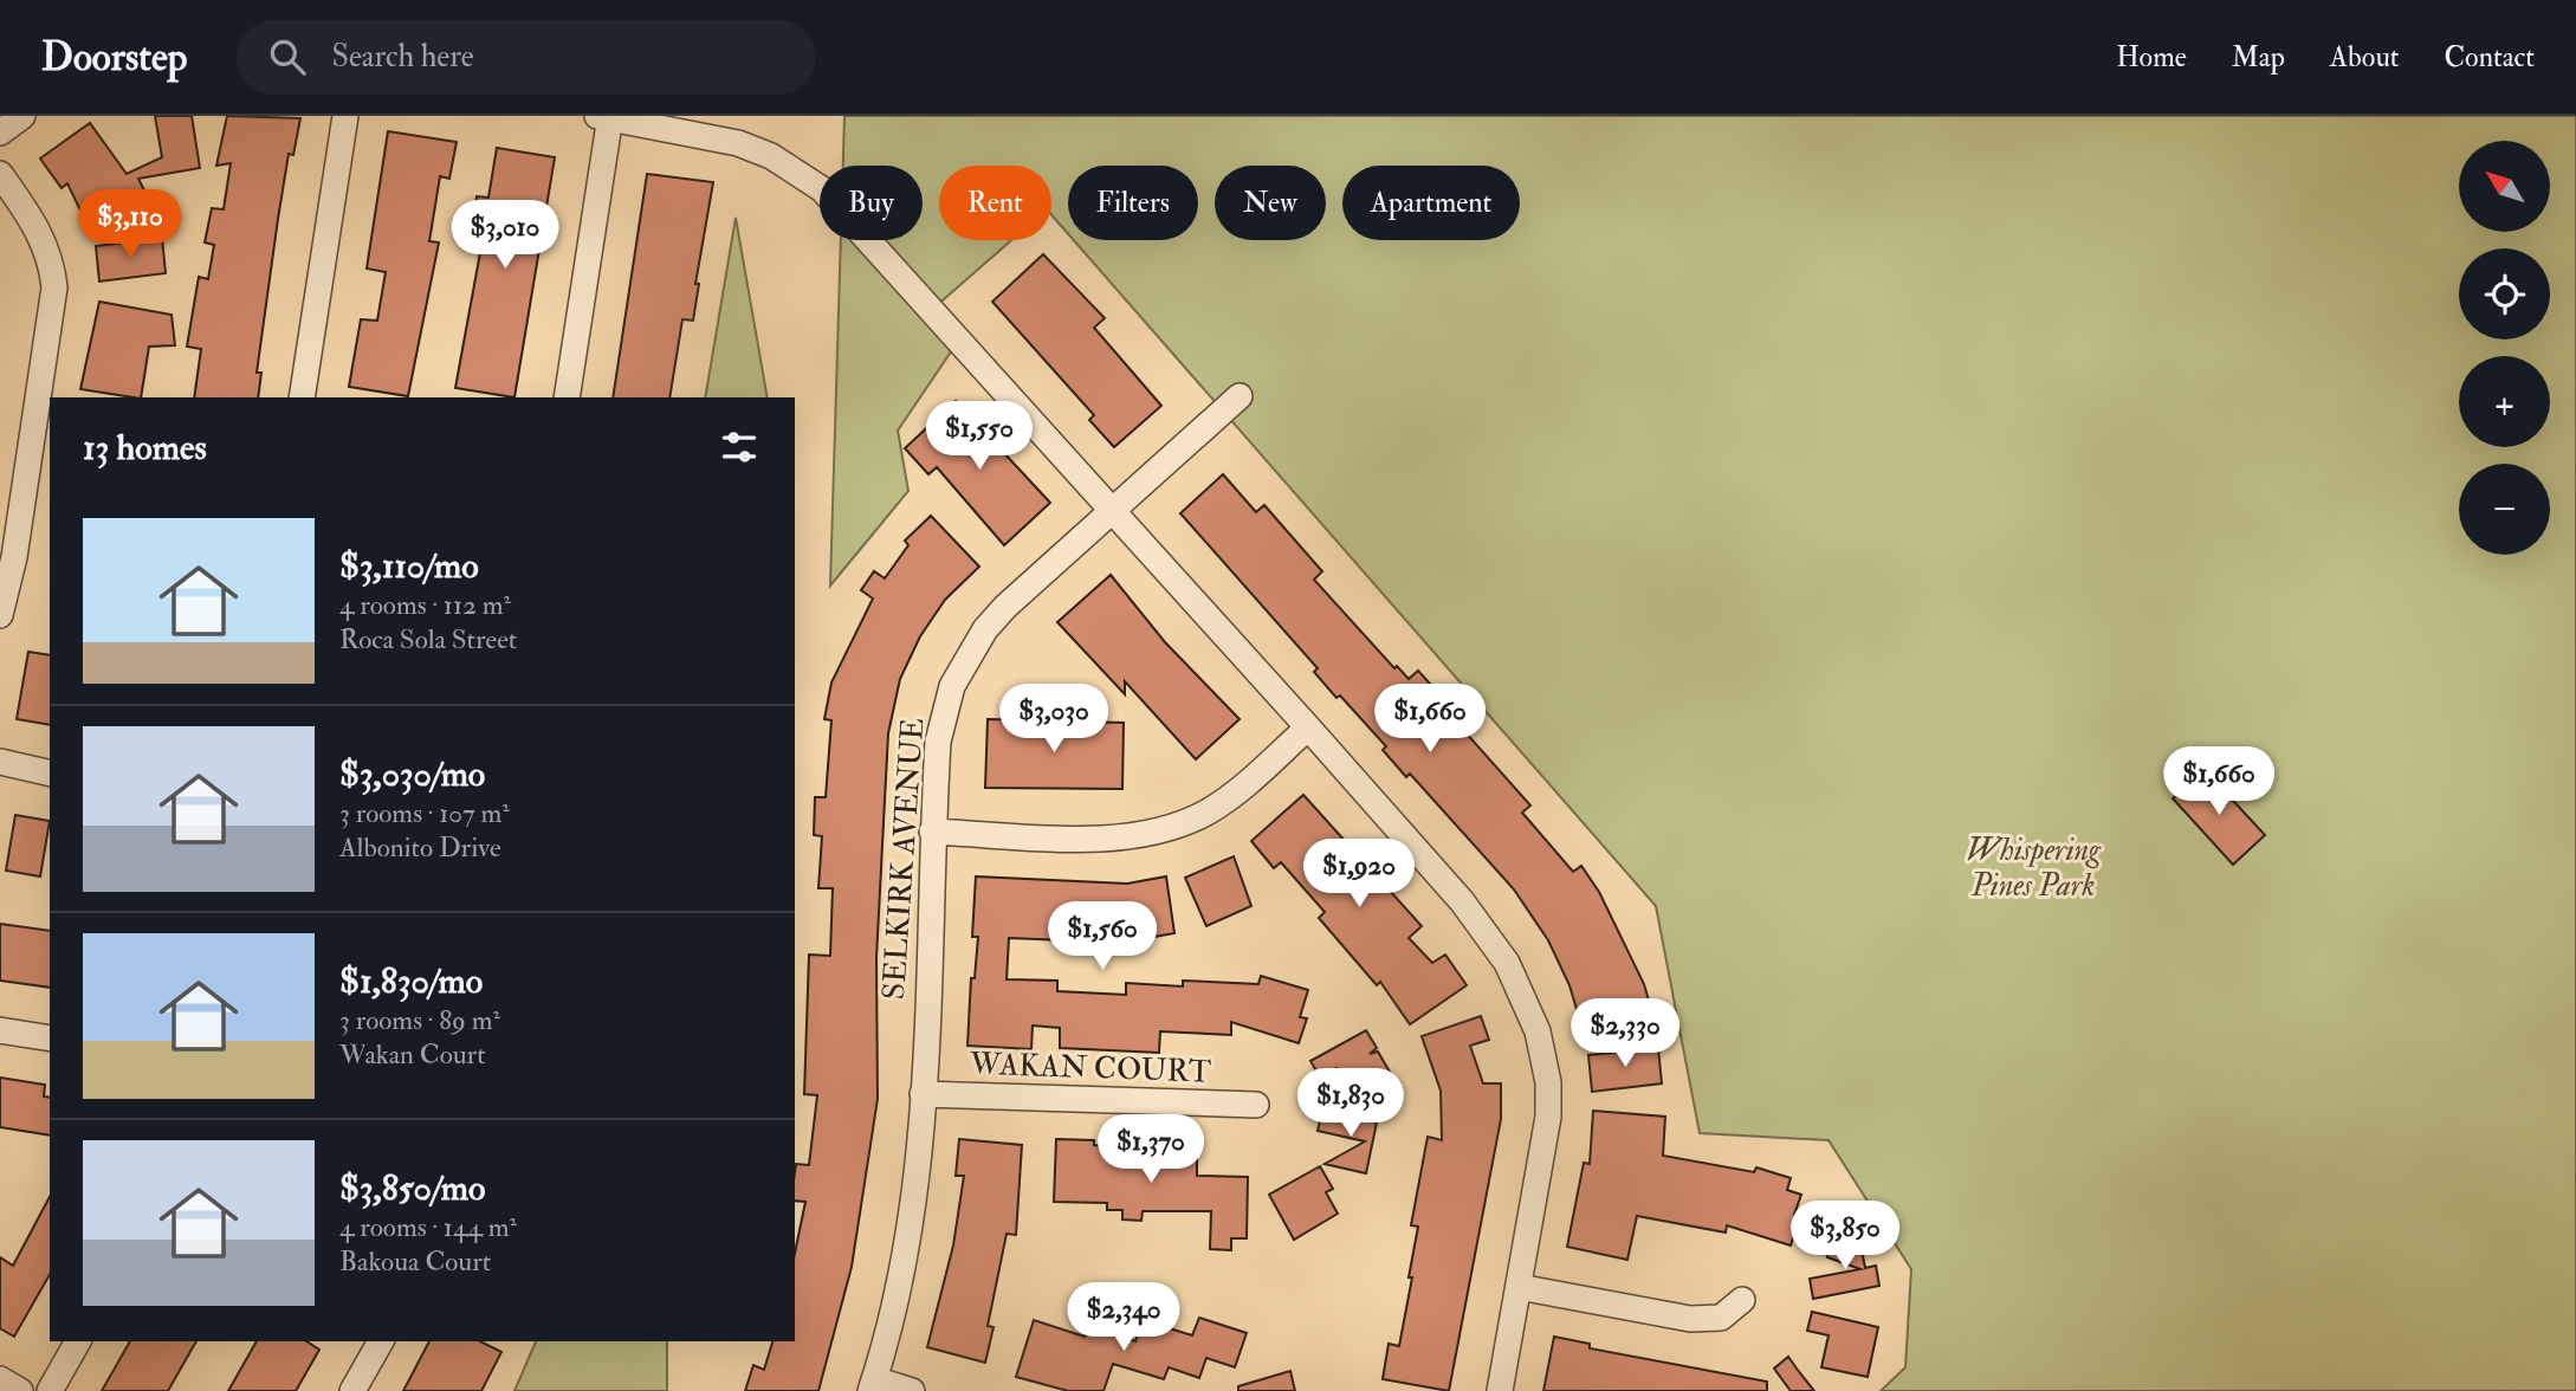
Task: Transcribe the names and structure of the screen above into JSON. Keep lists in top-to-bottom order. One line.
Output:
{"streets":{"street":["SELKIRK AVENUE","WAKAN COURT"]},"crossings":[["SELKIRK AVENUE","WAKAN COURT"]],"parks":["Whispering Pines Park"],"north":"top left","page":{"header":"Doorstep","search":"Search here","nav":["Home","Map","About","Contact"],"map_buttons":["+","−"],"chip":["Buy","Rent","Filters","New","Apartment"],"price":["$3,110","$3,010","$1,550","$3,030","$1,660","$1,660","$1,920","$1,560","$2,330","$1,830","$1,370","$3,850","$2,340"],"heading":"13 homes","list":[{"name":"$3,110/mo","note":"4 rooms · 112 m² · Roca Sola Street"},{"name":"$3,030/mo","note":"3 rooms · 107 m² · Albonito Drive"},{"name":"$1,830/mo","note":"3 rooms · 89 m² · Wakan Court"},{"name":"$3,850/mo","note":"4 rooms · 144 m² · Bakoua Court"}]}}
